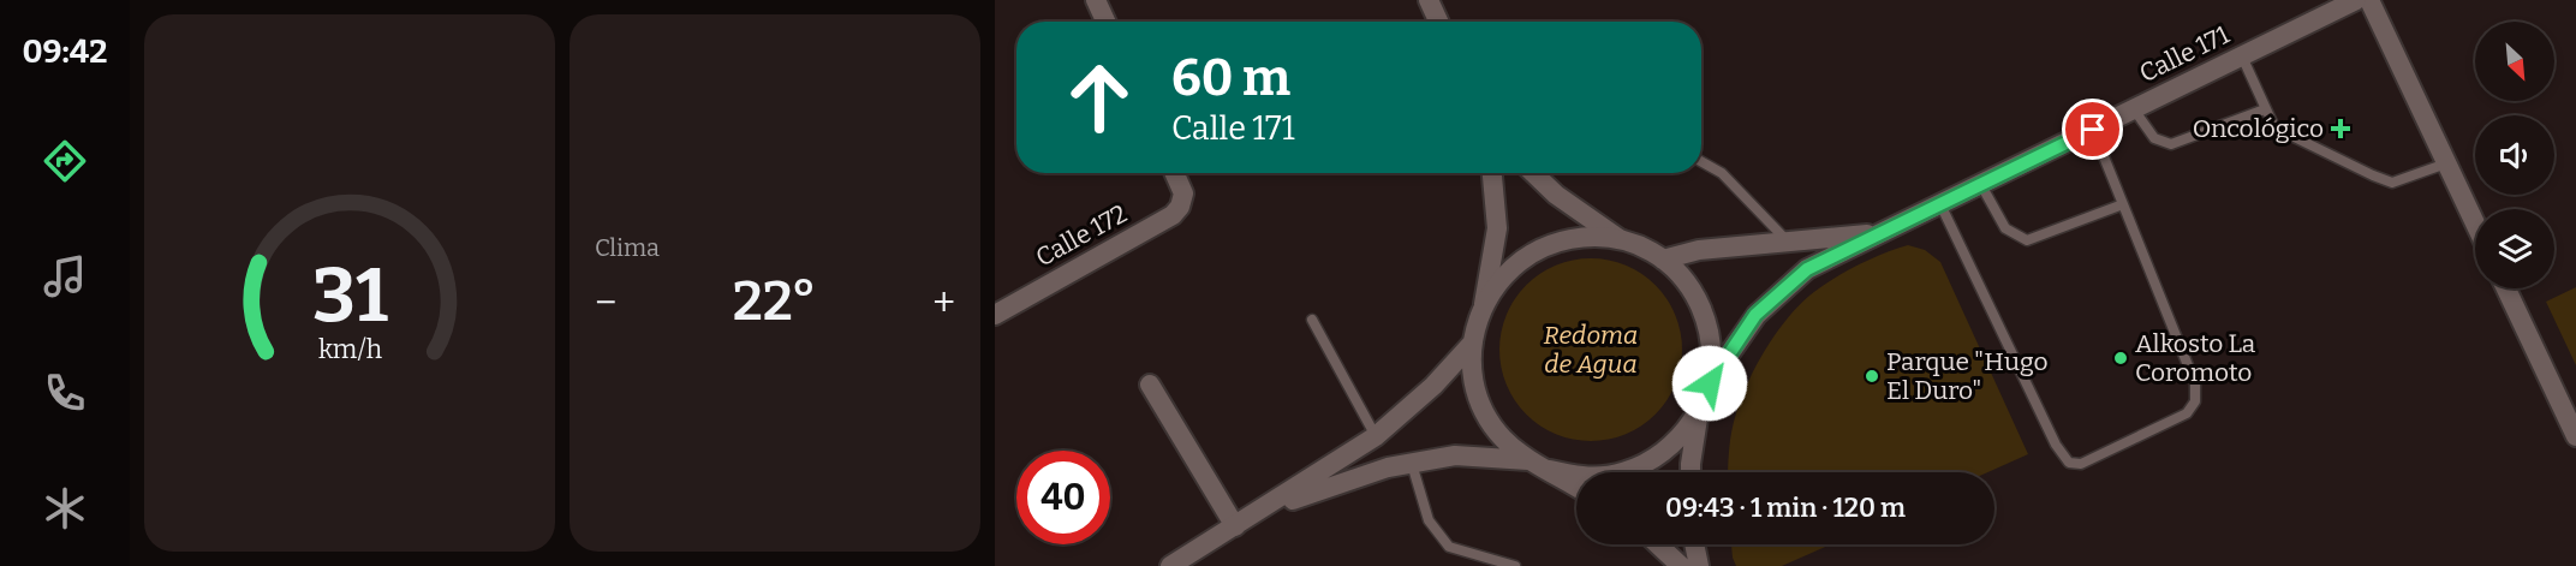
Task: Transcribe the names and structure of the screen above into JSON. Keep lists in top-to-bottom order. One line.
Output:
{"streets":{"street":["Calle 171","Calle 172"]},"parks":["Redoma de Agua"],"places":{"health":["Oncológico"],"other":["Alkosto La Coromoto","Parque \"Hugo El Duro\""]},"north":"bottom right","page":{"tabs":"09:42","tile":"Clima","turn":["60 m","Calle 171"],"heat":["−","22°","+"],"limit":"40","trip":"09:43 · 1 min · 120 m","gauge":["31","km/h"]}}
